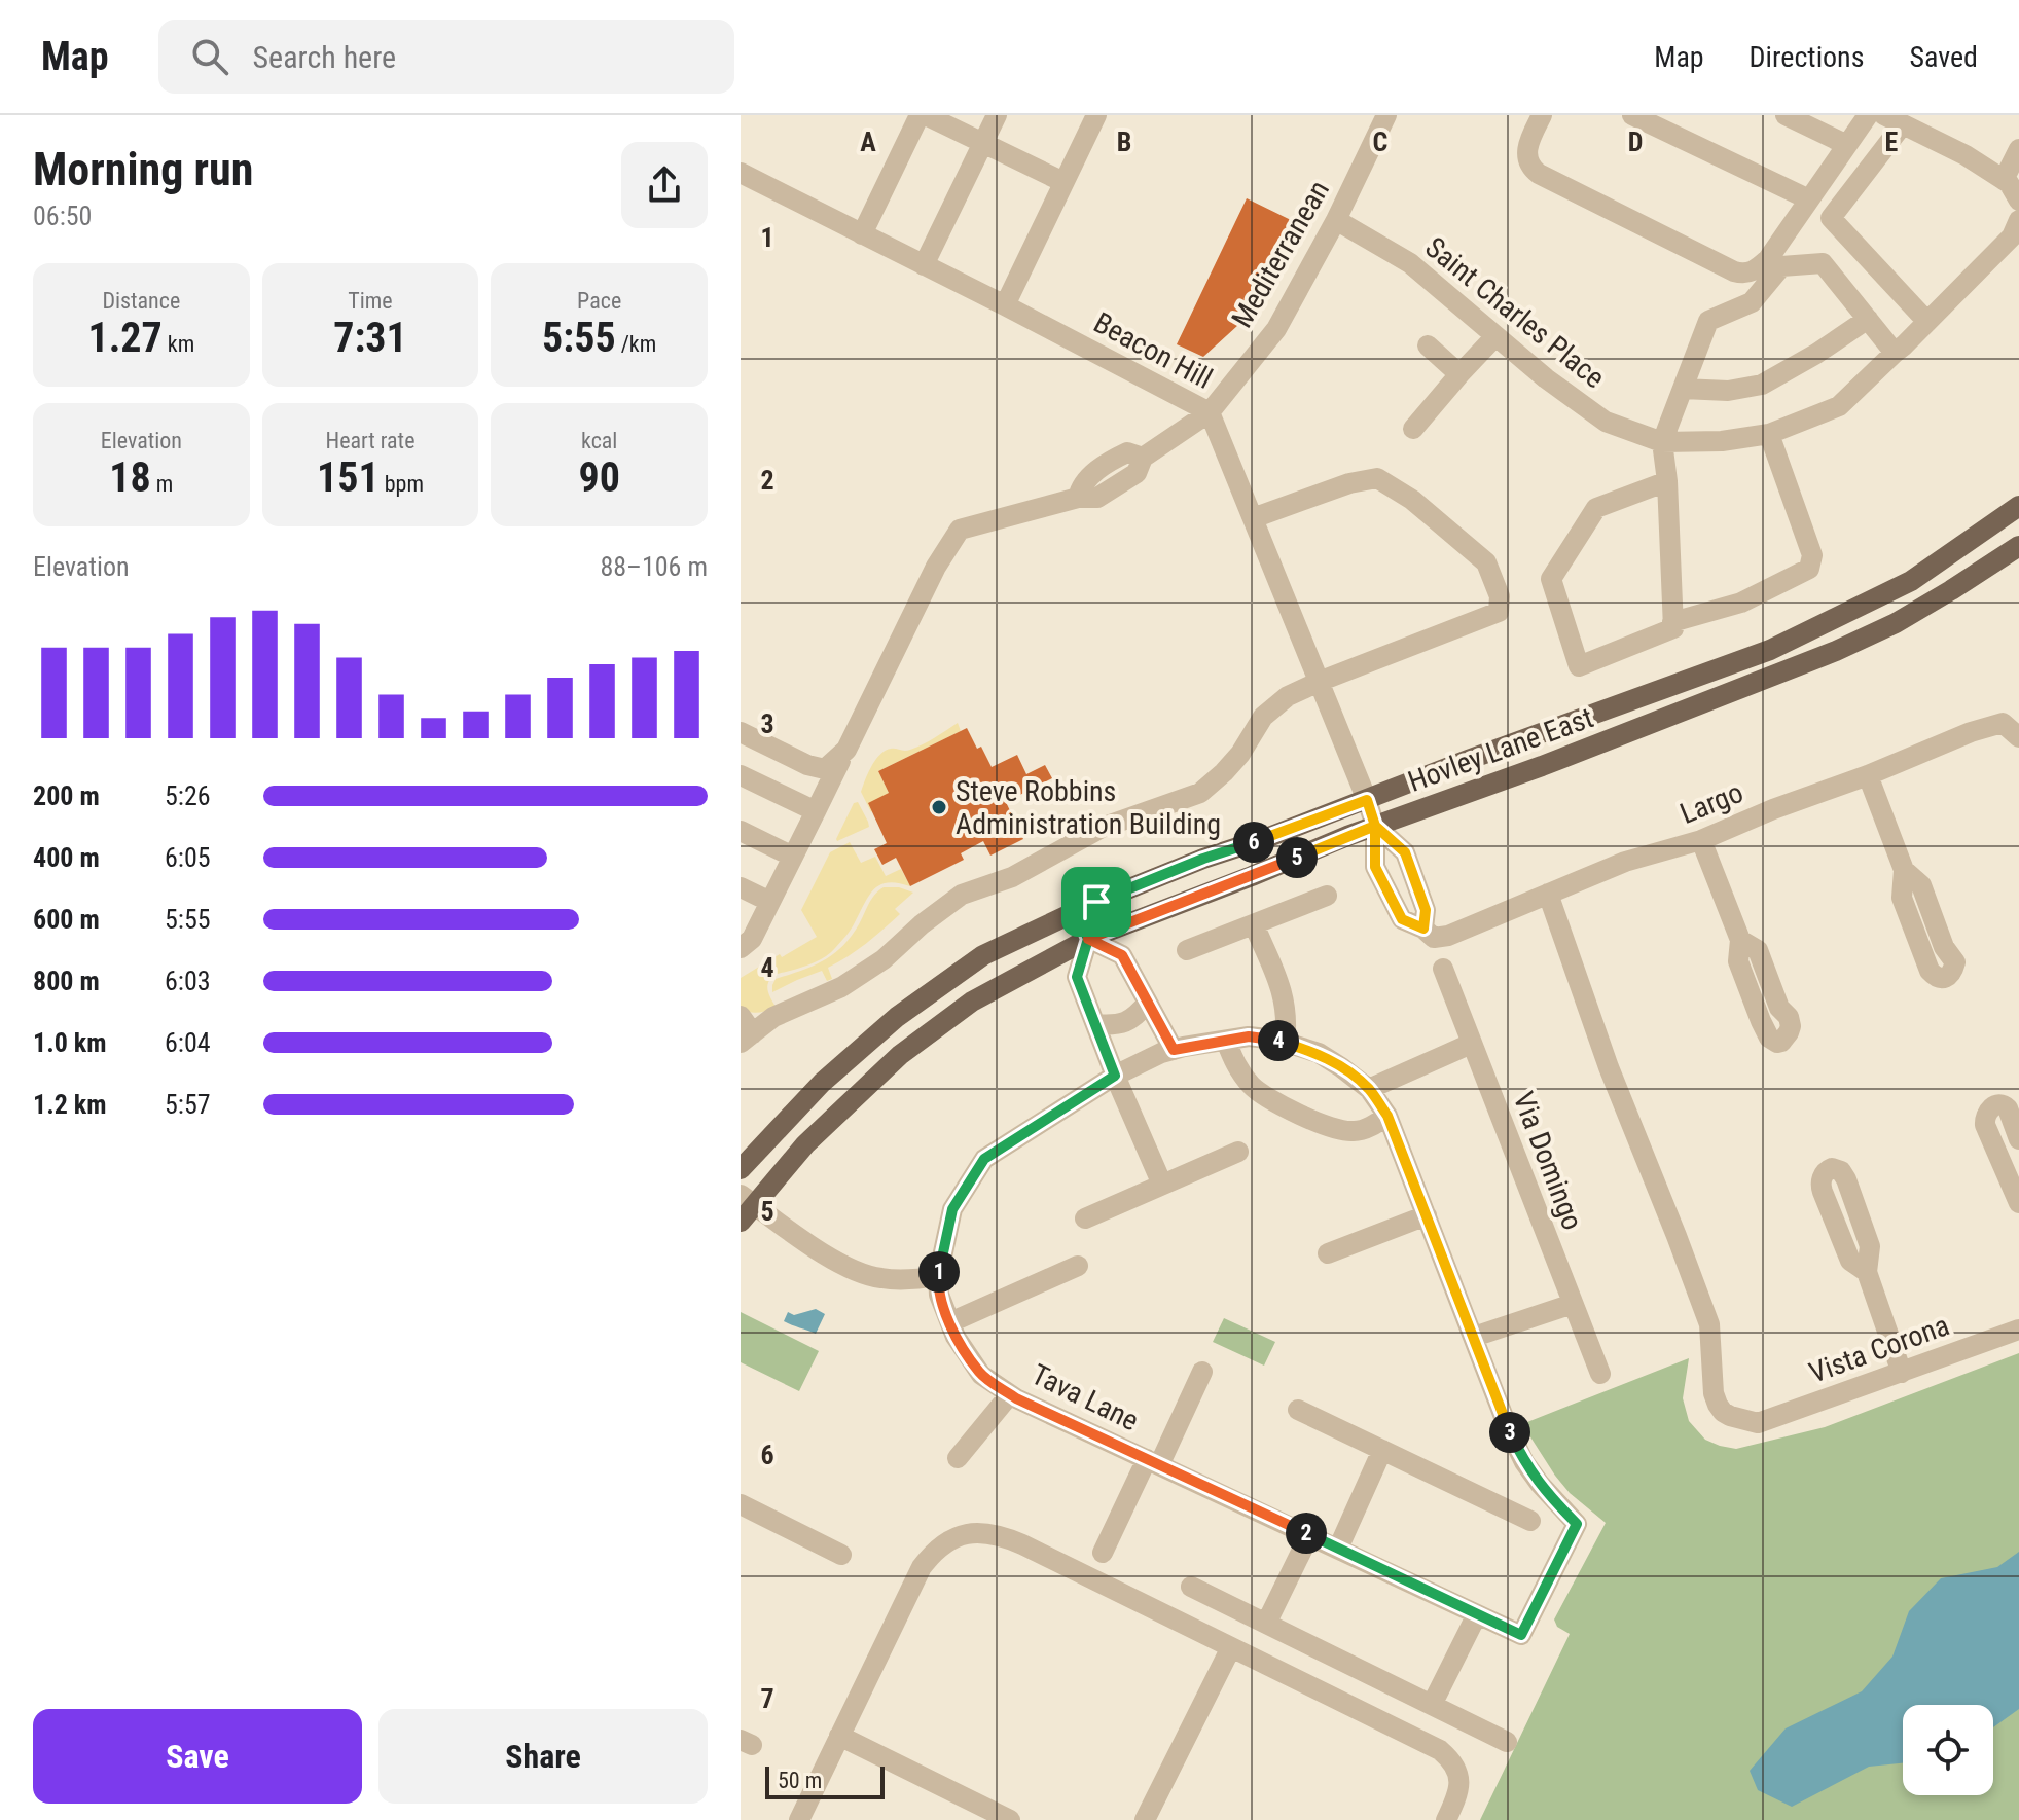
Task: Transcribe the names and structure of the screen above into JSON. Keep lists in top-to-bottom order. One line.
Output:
{"streets":{"main road":["Hovley Lane East"],"street":["Mediterranean","Saint Charles Place","Beacon Hill","Largo","Via Domingo","Vista Corona","Tava Lane"]},"crossings":[["Mediterranean","Saint Charles Place"],["Mediterranean","Beacon Hill"],["Beacon Hill","Hovley Lane East"],["Largo","Vista Corona"]],"places":["Steve Robbins Administration Building"],"scale_bar":"50 m","page":{"header":"Map","search":"Search here","nav":["Map","Directions","Saved"],"heading":["Morning run","06:50"],"stats":[["Distance","1.27 km"],["Time","7:31"],["Pace","5:55 /km"],["Elevation","18 m"],["Heart rate","151 bpm"],["kcal","90"]],"chart":["Elevation","88–106 m"],"list":[{"name":"200 m","note":"5:26"},{"name":"400 m","note":"6:05"},{"name":"600 m","note":"5:55"},{"name":"800 m","note":"6:03"},{"name":"1.0 km","note":"6:04"},{"name":"1.2 km","note":"5:57"}],"pins":["6","5","4","1","3","2"],"buttons":["Save","Share"],"scale":"50 m"},"grid":{"columns":["A","B","C","D","E"],"rows":["1","2","3","4","5","6","7"]}}
